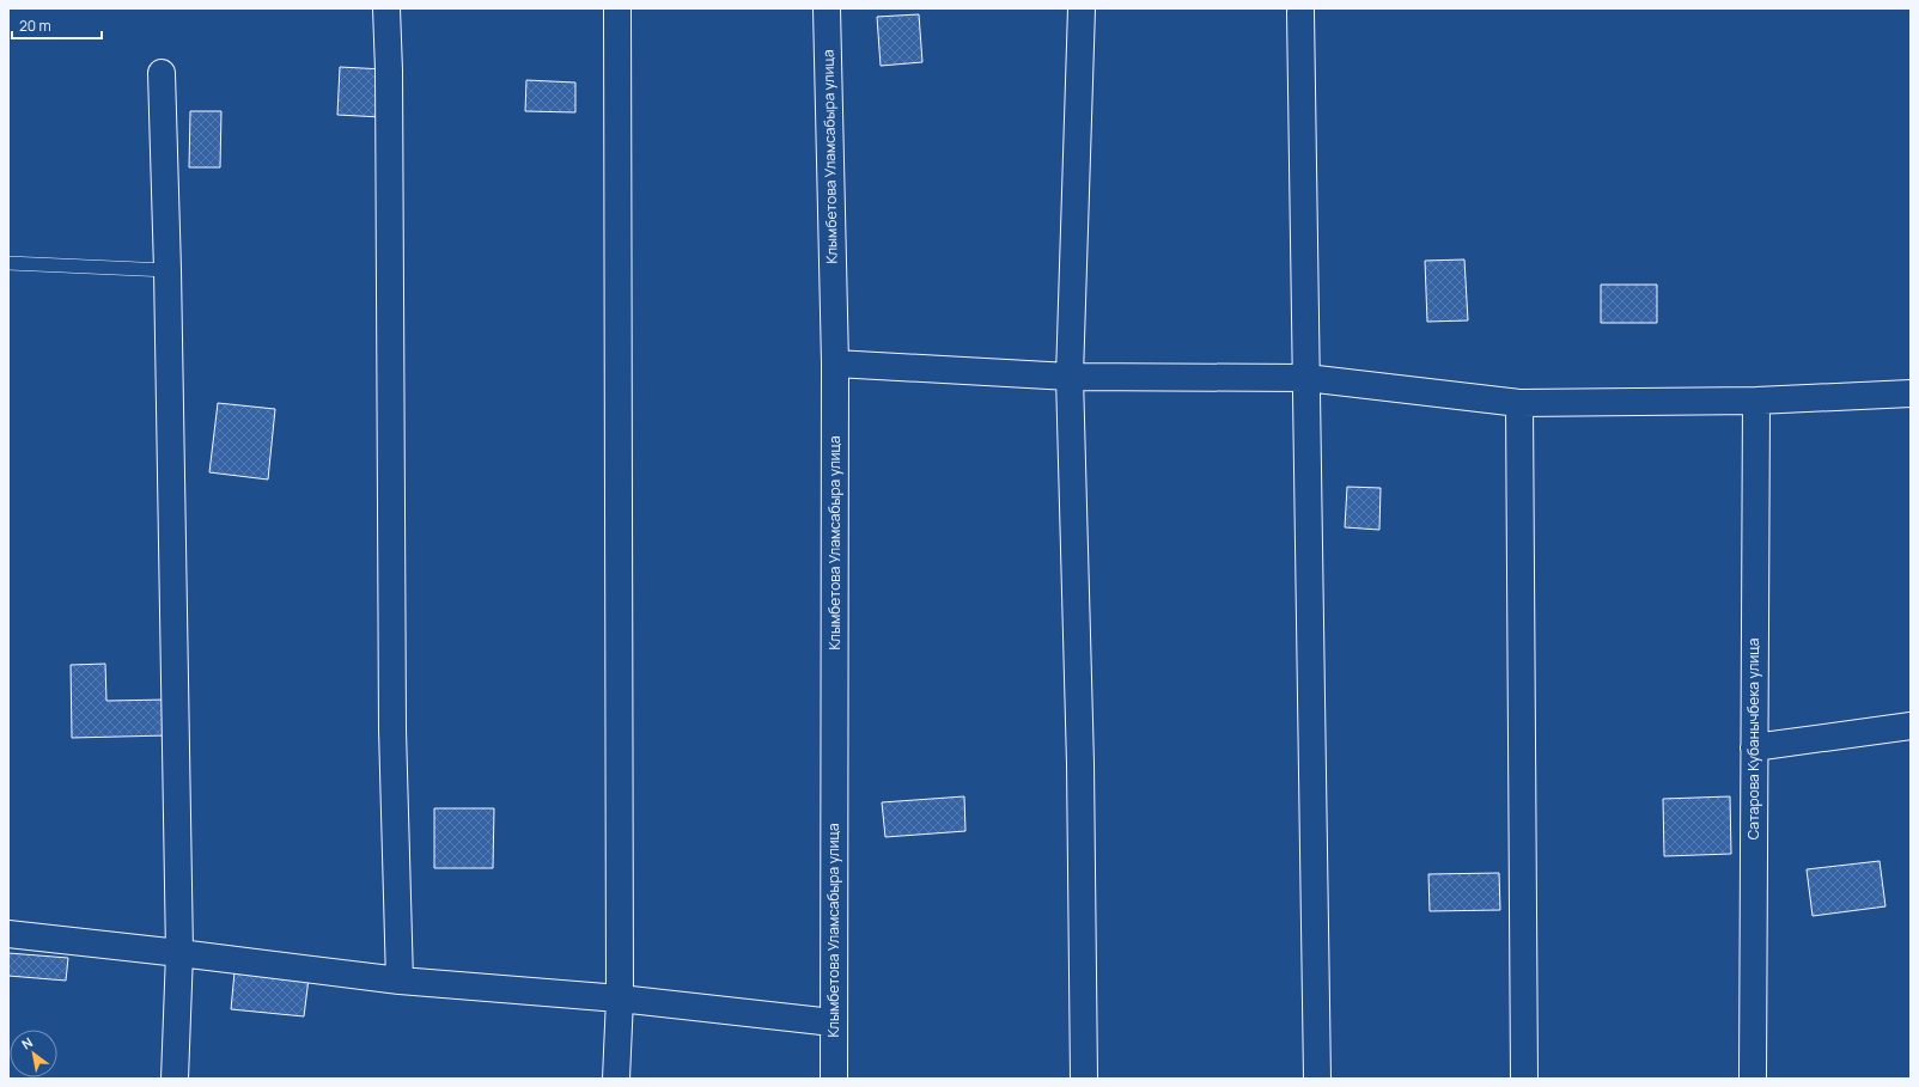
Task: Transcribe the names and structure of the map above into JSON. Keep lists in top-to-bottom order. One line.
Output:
{"streets":{"street":["Клымбетова Уламсабыра улица","Сатарова Кубанычбека улица"]},"scale_bar":"20 m","north":"top left"}
